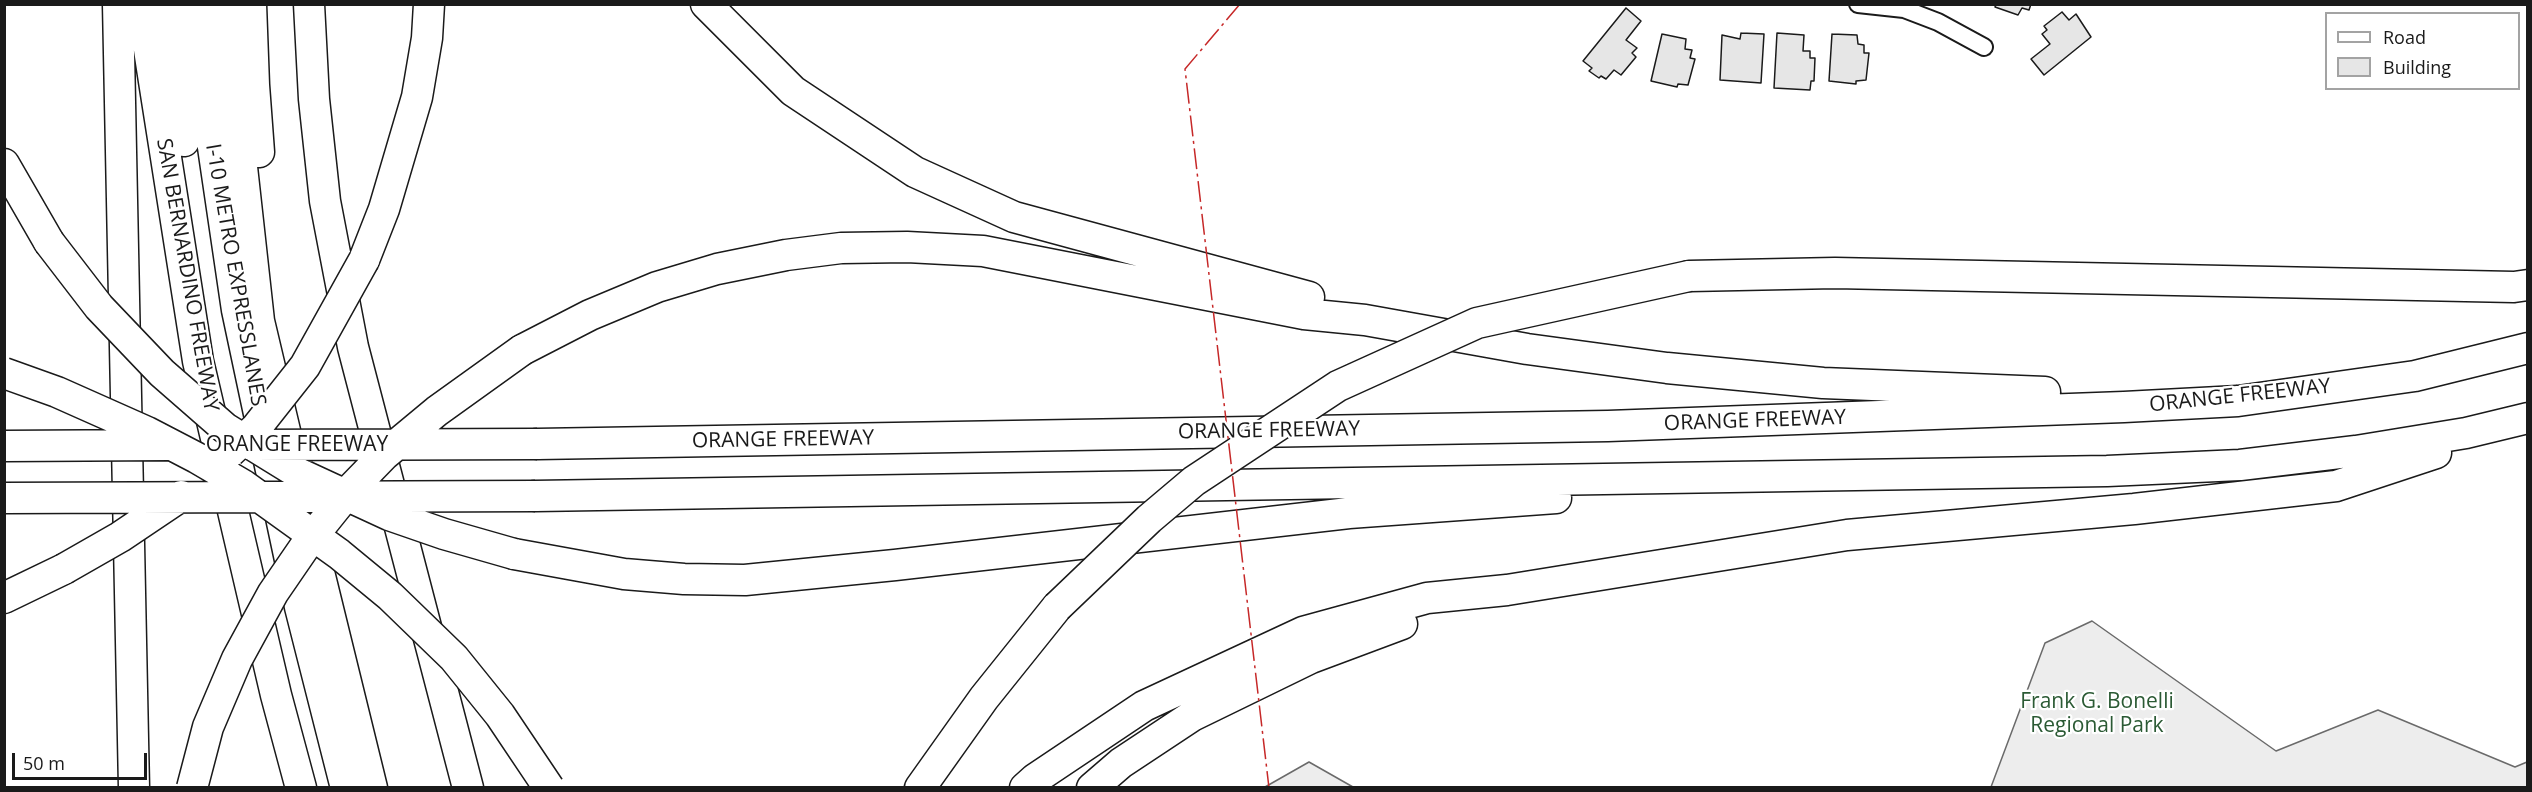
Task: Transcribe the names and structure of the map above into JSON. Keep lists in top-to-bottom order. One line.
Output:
{"streets":{"highway":["SAN BERNARDINO FREEWAY","I-10 METRO EXPRESSLANES","ORANGE FREEWAY"]},"crossings":[["SAN BERNARDINO FREEWAY","I-10 METRO EXPRESSLANES"]],"parks":["Frank G. Bonelli Regional Park"],"legend":["Road","Building"],"scale_bar":"50 m"}
